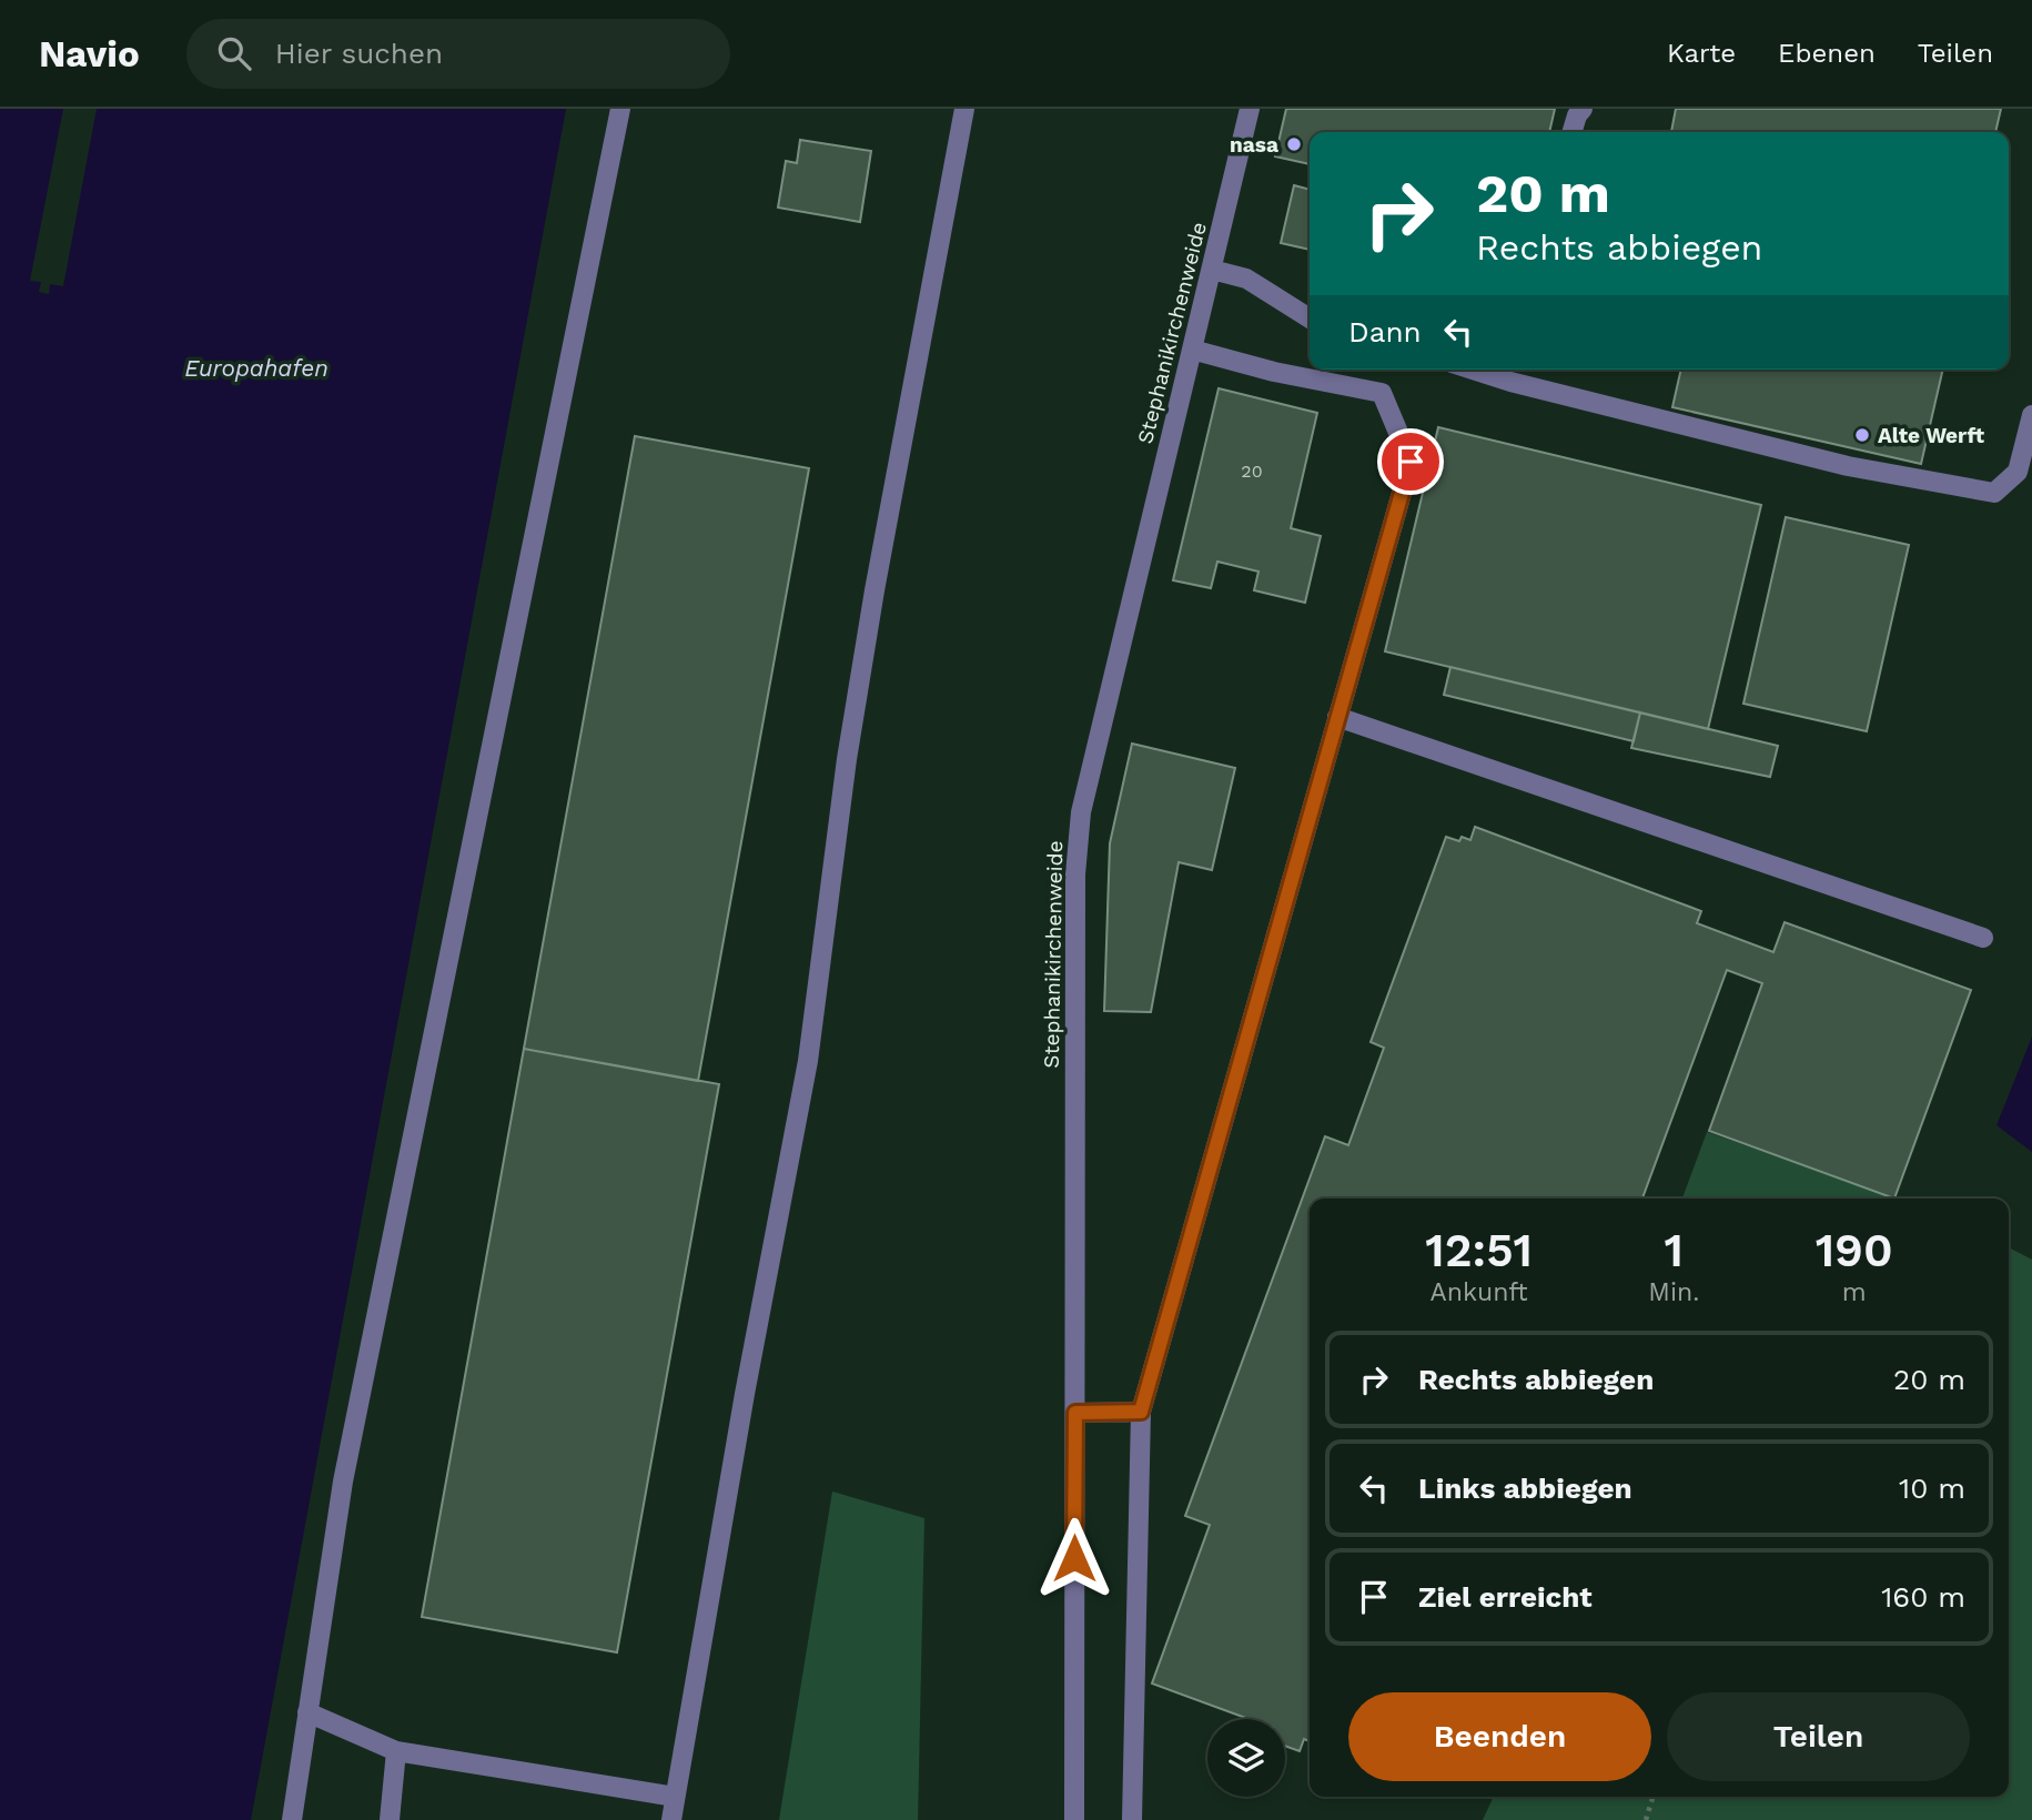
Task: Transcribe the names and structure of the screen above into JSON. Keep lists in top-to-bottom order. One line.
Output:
{"streets":{"street":["Stephanikirchenweide"]},"water":["Europahafen"],"places":["nasa","Alte Werft"],"house_numbers":["20"],"page":{"header":"Navio","search":"Hier suchen","nav":["Karte","Ebenen","Teilen"],"turn":["20 m","Rechts abbiegen"],"then":"Dann","eta":["12:51","Ankunft","1","Min.","190","m"],"list":[{"name":"Rechts abbiegen","value":"20 m"},{"name":"Links abbiegen","value":"10 m"},{"name":"Ziel erreicht","value":"160 m"}],"buttons":["Beenden","Teilen"]}}
